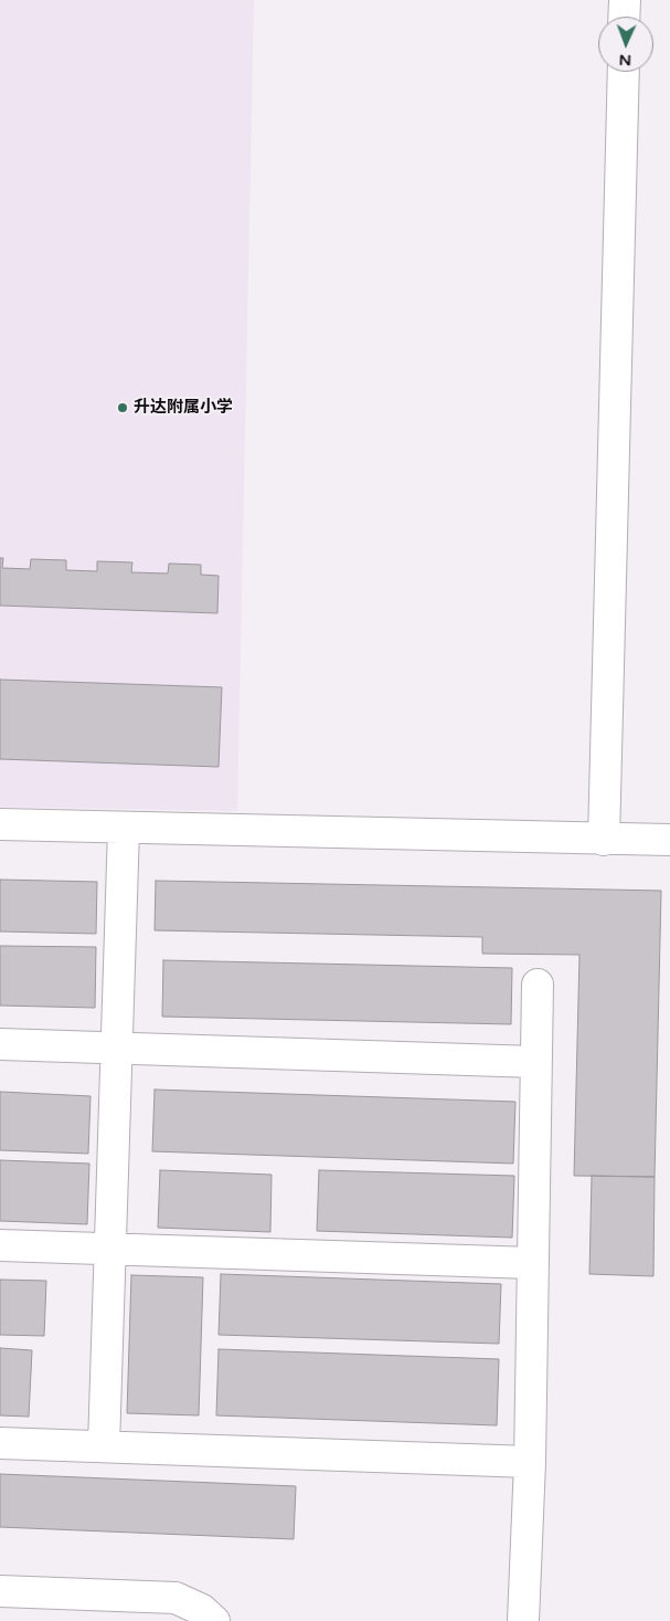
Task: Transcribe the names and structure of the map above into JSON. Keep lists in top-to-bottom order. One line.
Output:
{"places":["升达附属小学"],"north":"bottom"}
